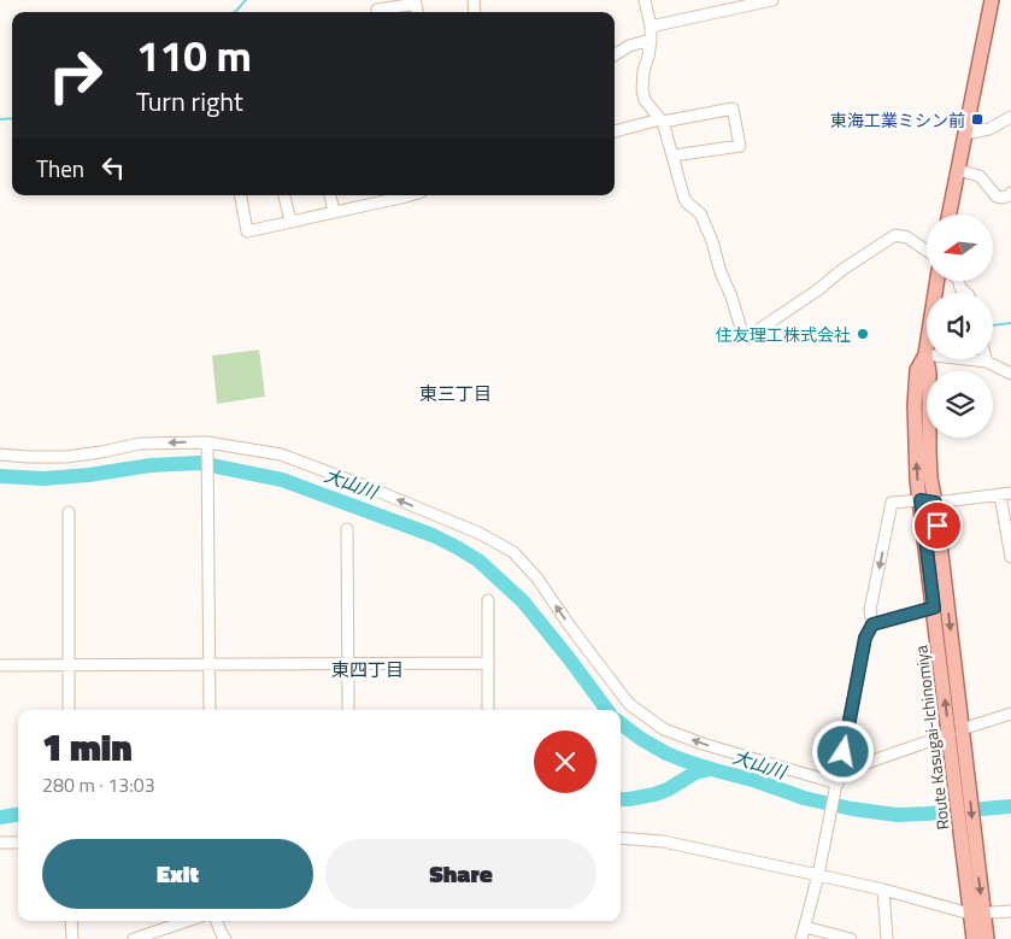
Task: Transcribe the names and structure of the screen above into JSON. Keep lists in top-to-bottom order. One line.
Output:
{"streets":{"main road":["Route Kasugai-Ichinomiya"]},"districts":["東三丁目","東四丁目"],"water":["大山川"],"places":{"transit":["東海工業ミシン前"],"other":["住友理工株式会社"]},"north":"left","page":{"turn":["110 m","Turn right"],"then":"Then","heading":["1 min","280 m · 13:03"],"buttons":["Exit","Share"]}}
